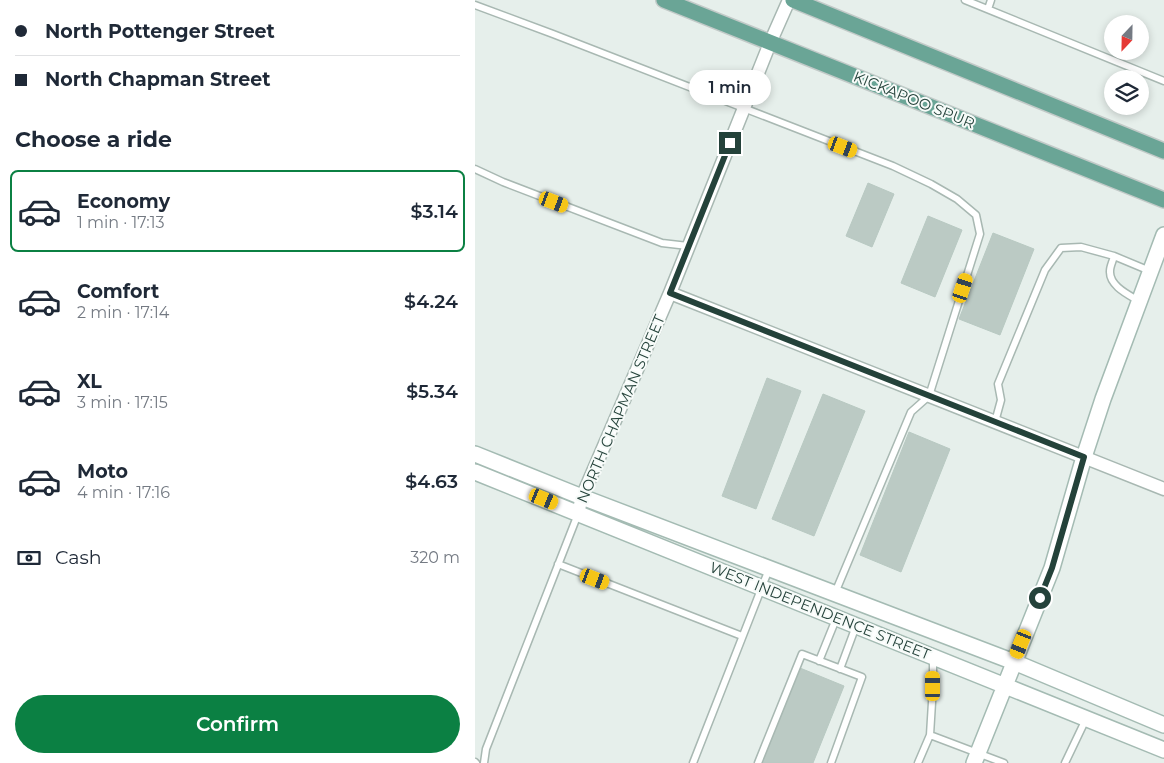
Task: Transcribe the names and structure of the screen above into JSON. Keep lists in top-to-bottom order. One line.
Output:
{"streets":{"main road":["KICKAPOO SPUR"],"street":["NORTH CHAPMAN STREET","WEST INDEPENDENCE STREET"]},"crossings":[["KICKAPOO SPUR","NORTH CHAPMAN STREET"],["NORTH CHAPMAN STREET","WEST INDEPENDENCE STREET"]],"north":"bottom","page":{"banner":["North Pottenger Street","North Chapman Street"],"bubble":"1 min","heading":"Choose a ride","list":[{"name":"Economy","note":"1 min · 17:13","value":"$3.14"},{"name":"Comfort","note":"2 min · 17:14","value":"$4.24"},{"name":"XL","note":"3 min · 17:15","value":"$5.34"},{"name":"Moto","note":"4 min · 17:16","value":"$4.63"}],"pay":["Cash","320 m"],"buttons":"Confirm"}}
